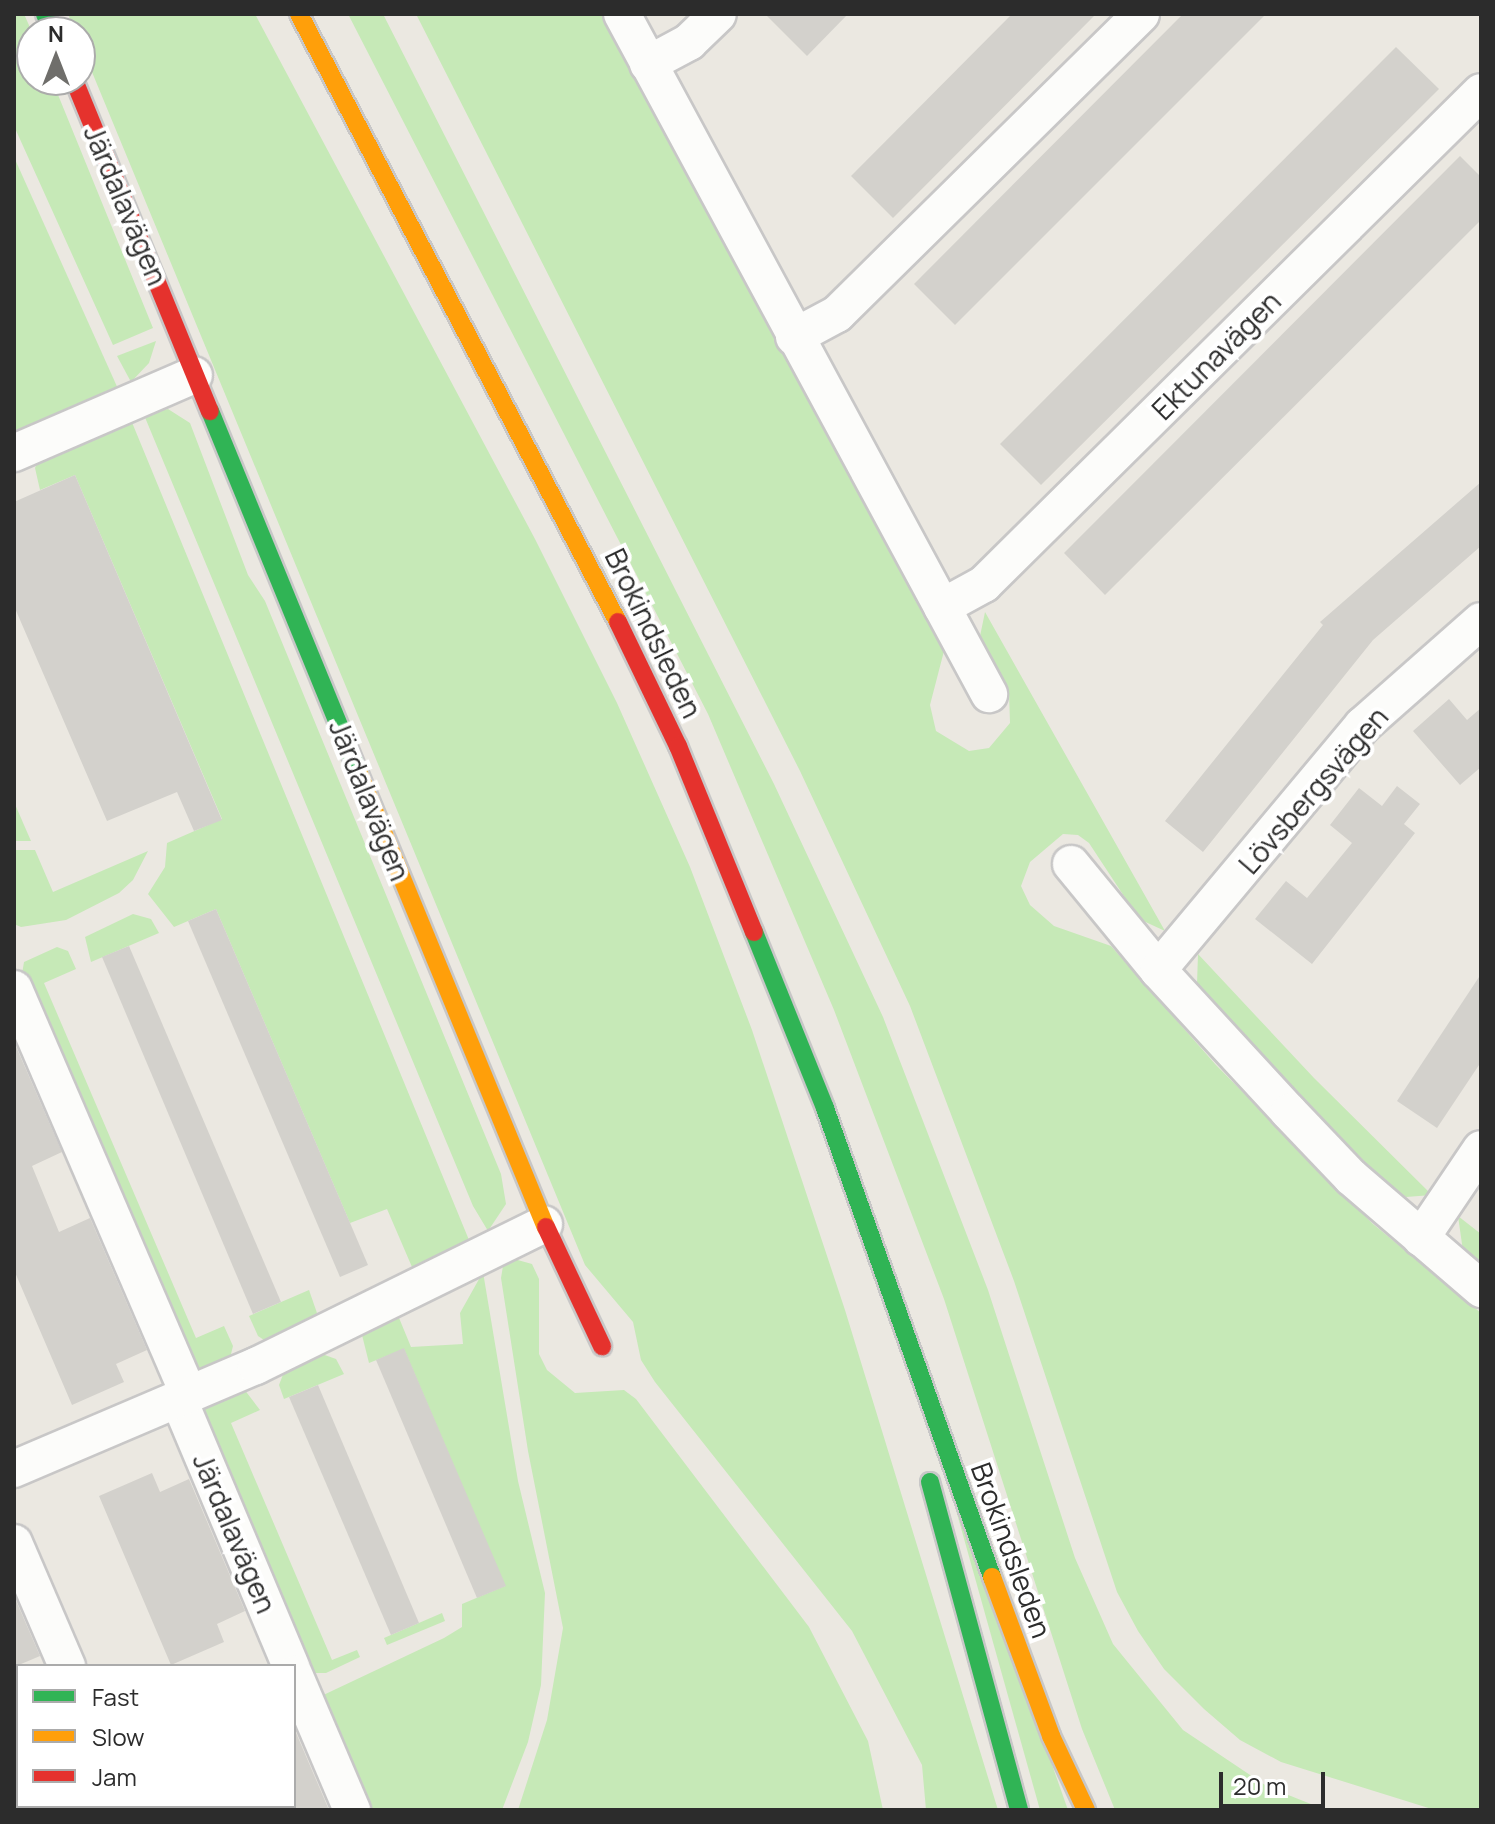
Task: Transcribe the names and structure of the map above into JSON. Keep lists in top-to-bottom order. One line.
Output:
{"streets":{"main road":["Järdalavägen","Brokindsleden"],"street":["Ektunavägen","Lövsbergsvägen"]},"legend":["Fast","Slow","Jam"],"scale_bar":"20 m","north":"top"}
